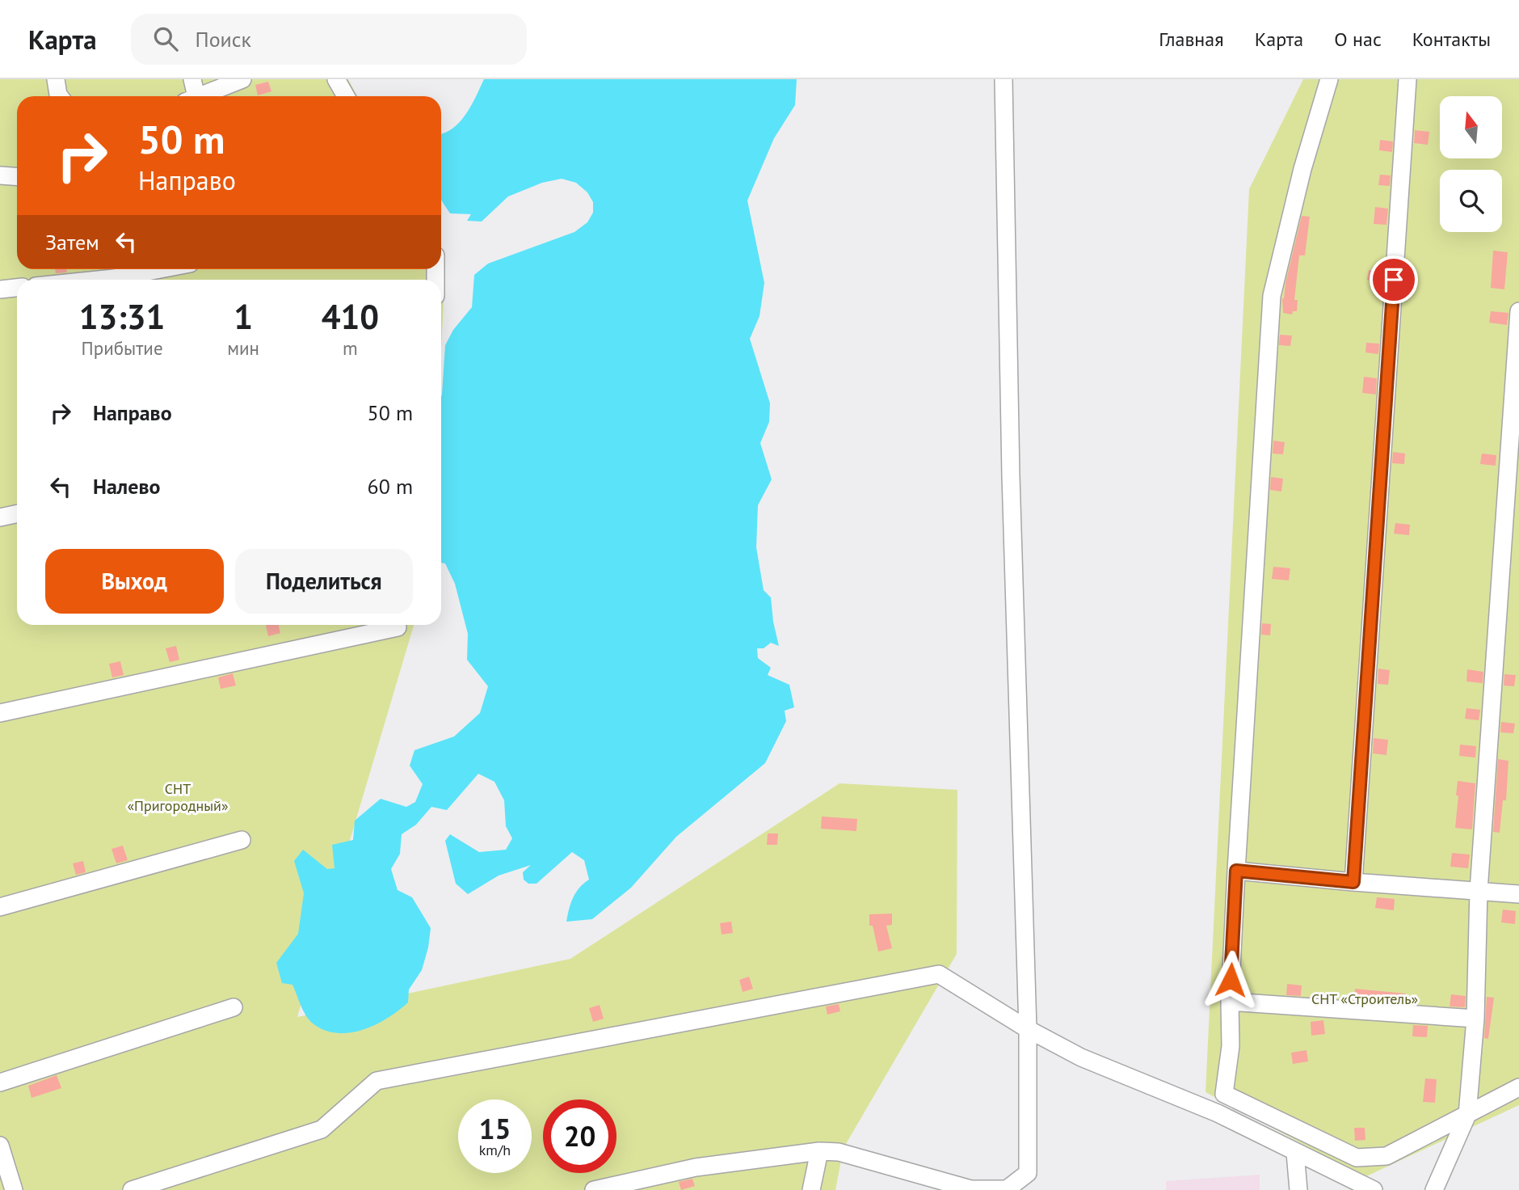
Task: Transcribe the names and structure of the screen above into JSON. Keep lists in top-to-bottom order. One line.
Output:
{"parks":["СНТ «Пригородный»","СНТ «Строитель»"],"north":"top","page":{"header":"Карта","search":"Поиск","nav":["Главная","Карта","О нас","Контакты"],"turn":["50 m","Направо"],"then":"Затем","eta":["13:31","Прибытие","1","мин","410","m"],"list":[{"name":"Направо","value":"50 m"},{"name":"Налево","value":"60 m"}],"buttons":["Выход","Поделиться"],"speed":"15 km/h","limit":"20"}}
